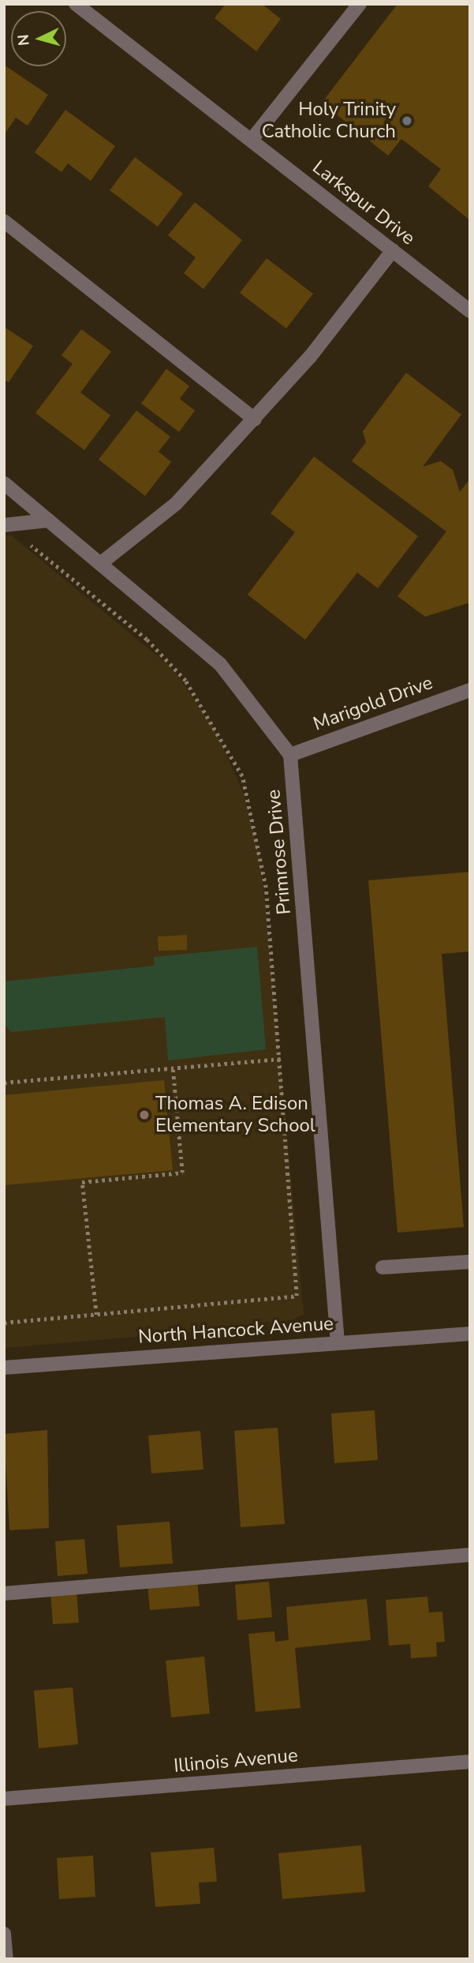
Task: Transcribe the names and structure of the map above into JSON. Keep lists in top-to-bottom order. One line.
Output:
{"streets":{"street":["Larkspur Drive","Marigold Drive","Primrose Drive","North Hancock Avenue","Illinois Avenue"]},"crossings":[["Marigold Drive","Primrose Drive"],["Primrose Drive","North Hancock Avenue"]],"places":["Holy Trinity Catholic Church","Thomas A. Edison Elementary School"],"north":"left"}
